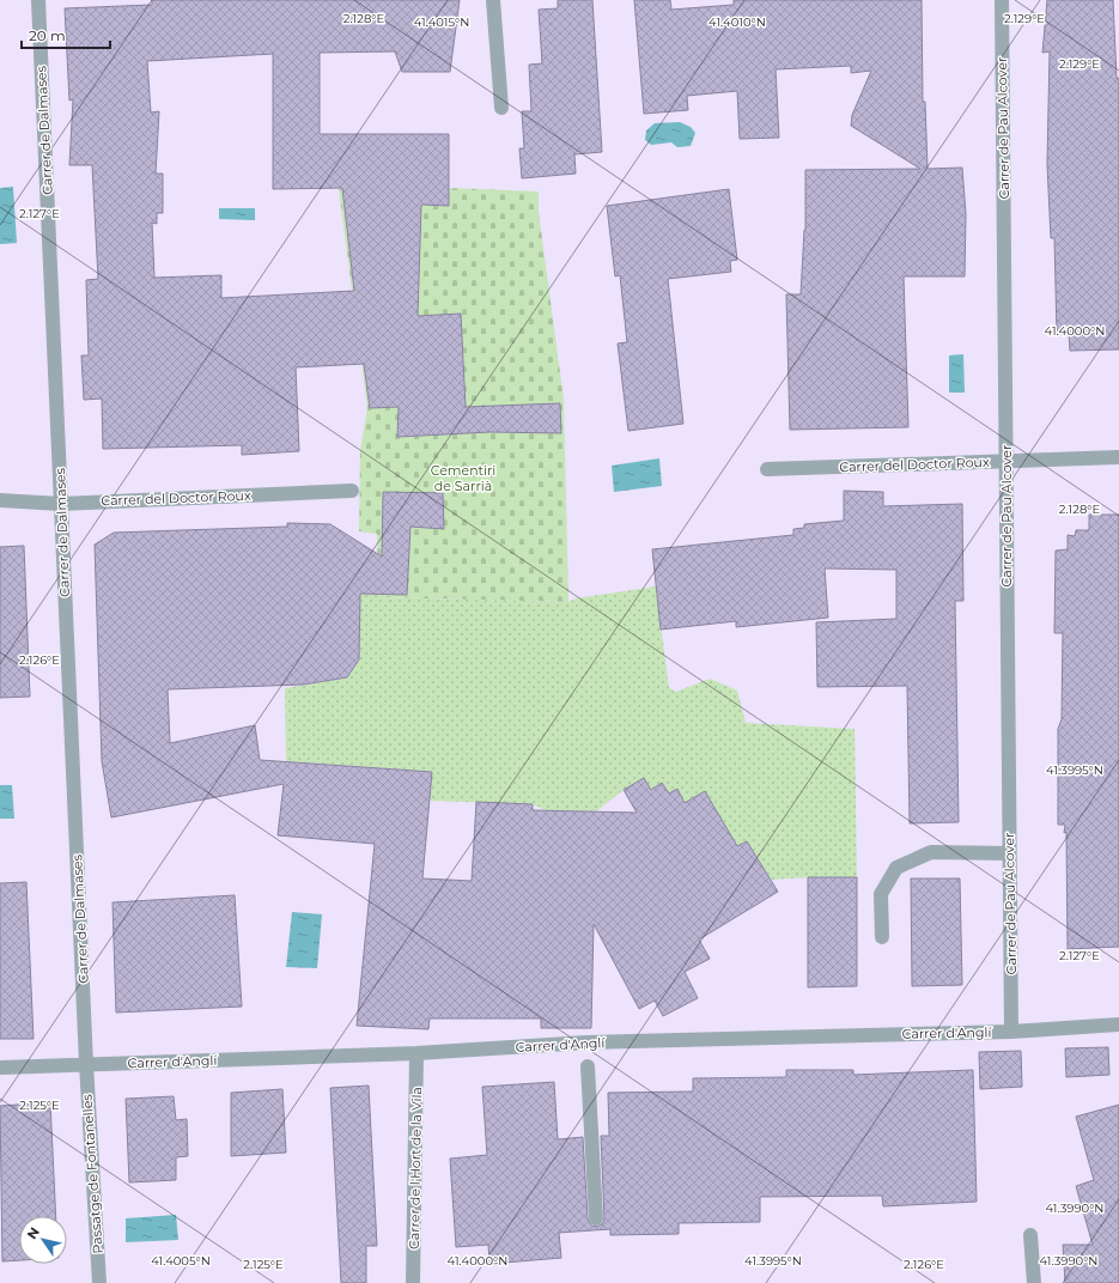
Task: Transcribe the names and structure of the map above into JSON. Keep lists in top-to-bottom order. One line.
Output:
{"streets":{"street":["Carrer de Pau Alcover","Carrer de Dalmases","Carrer del Doctor Roux","Carrer d'Anglí","Carrer de l'Hort de la Vila","Passatge de Fontanelles"]},"crossings":[["Carrer de Pau Alcover","Carrer del Doctor Roux"],["Carrer de Pau Alcover","Carrer d'Anglí"],["Carrer de Dalmases","Carrer del Doctor Roux"],["Carrer de Dalmases","Carrer d'Anglí"],["Carrer de Dalmases","Passatge de Fontanelles"],["Carrer d'Anglí","Carrer de l'Hort de la Vila"],["Carrer d'Anglí","Passatge de Fontanelles"]],"parks":["Cementiri de Sarrià"],"scale_bar":"20 m","north":"top left","coordinates":["2.128°E","2.129°E","41.4015°N","41.4010°N","2.127°E","41.4000°N","2.126°E","41.3995°N","2.125°E","41.3990°N","41.4005°N"]}
